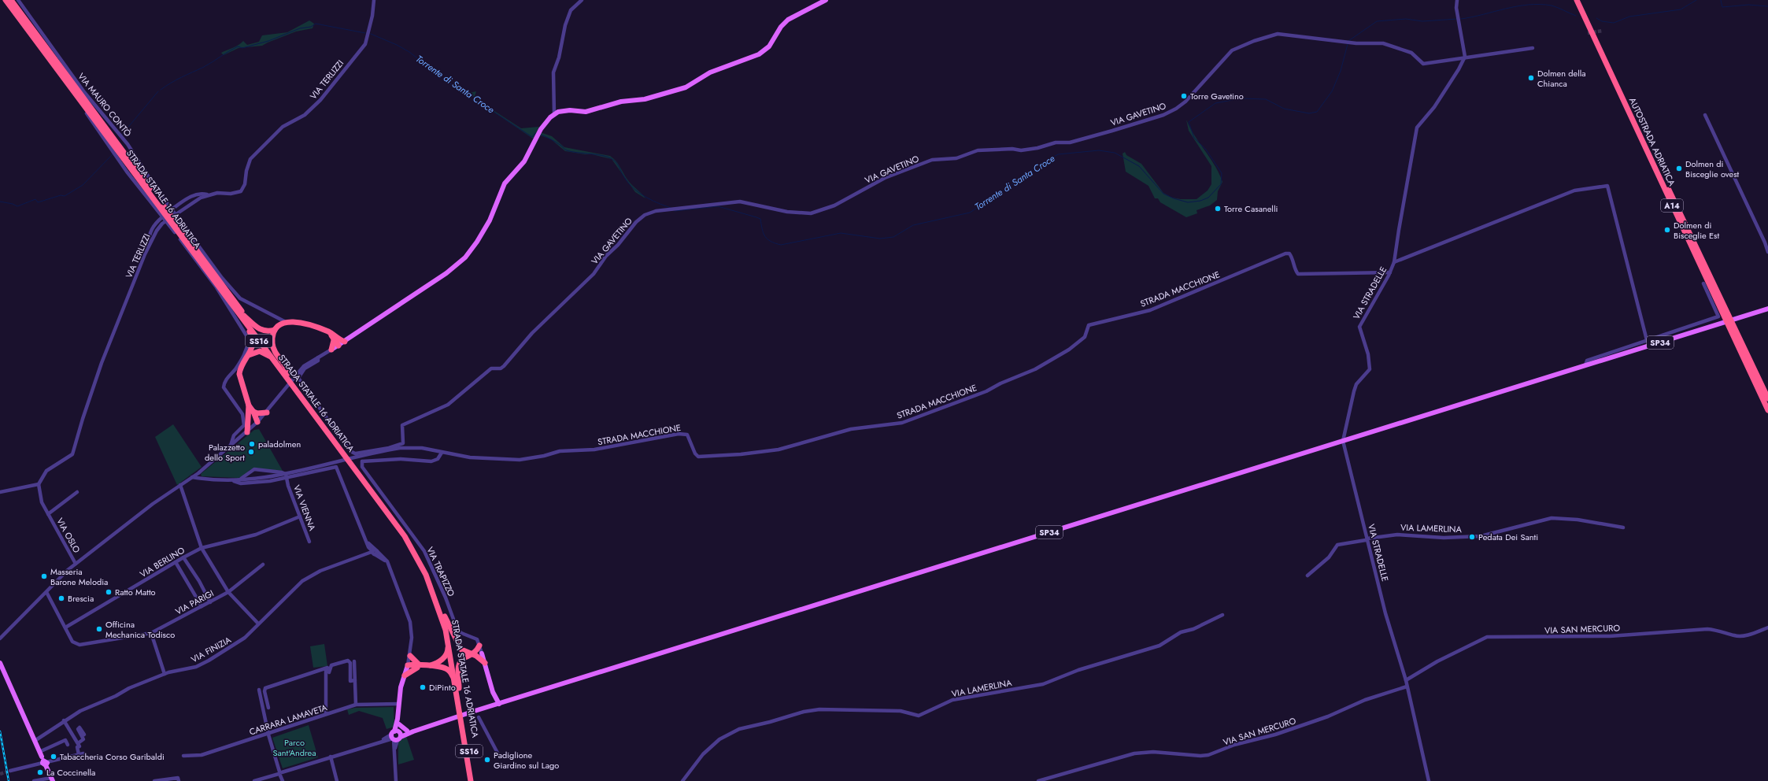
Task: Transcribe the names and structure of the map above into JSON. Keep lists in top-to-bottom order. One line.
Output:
{"streets":{"highway":["AUTOSTRADA ADRIATICA","STRADA STATALE 16 ADRIATICA","A14","SS16"],"main road":["SP34"],"street":["VIA TERLIZZI","VIA MAURO CONTÒ","VIA GAVETINO","STRADA MACCHIONE","VIA STRADELLE","VIA VIENNA","VIA LAMERLINA","VIA OSLO","VIA BERLINO","VIA TRAPIZZO","VIA PARIGI","VIA SAN MERCURO","VIA FINIZIA","CARRARA LAMAVETA"]},"crossings":[["VIA TERLIZZI","VIA OSLO"],["VIA GAVETINO","VIA STRADELLE"],["VIA GAVETINO","VIA TRAPIZZO"],["STRADA MACCHIONE","VIA STRADELLE"],["VIA STRADELLE","SP34"],["VIA STRADELLE","VIA LAMERLINA"],["VIA STRADELLE","VIA SAN MERCURO"],["VIA VIENNA","VIA BERLINO"],["VIA BERLINO","VIA PARIGI"]],"water":["Torrente di Santa Croce"],"parks":["Parco Sant'Andrea"],"places":["Dolmen della Chianca","Torre Gavetino","Dolmen di Bisceglie ovest","Torre Casanelli","Dolmen di Bisceglie Est","paladolmen","Palazzetto dello Sport","Pedata Dei Santi","Masseria Barone Melodia","Ratto Matto","Brescia","Officina Mechanica Todisco","DiPinto","Tabaccheria Corso Garibaldi","Padiglione Giardino sul Lago","La Coccinella"]}
